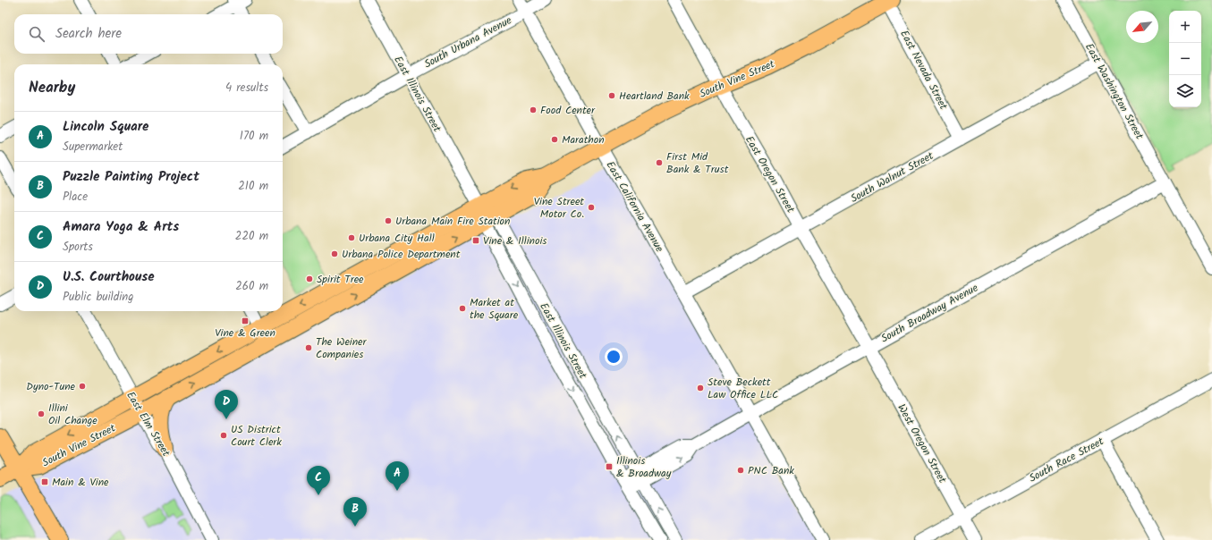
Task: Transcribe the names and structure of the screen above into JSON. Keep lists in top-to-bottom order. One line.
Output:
{"streets":{"main road":["South Vine Street"],"street":["South Urbana Avenue","East Nevada Street","East Washington Street","East Illinois Street","East Oregon Street","South Walnut Street","East California Avenue","South Broadway Avenue","East Elm Street","West Oregon Street","South Race Street"]},"crossings":[["South Urbana Avenue","East Illinois Street"],["South Urbana Avenue","East California Avenue"],["East Nevada Street","South Vine Street"],["East Nevada Street","South Walnut Street"],["South Vine Street","East Illinois Street"],["South Vine Street","East Oregon Street"],["South Vine Street","East California Avenue"],["South Vine Street","East Elm Street"],["East Washington Street","South Walnut Street"],["East Washington Street","South Broadway Avenue"],["East Illinois Street","South Broadway Avenue"],["East Oregon Street","South Walnut Street"],["East Oregon Street","South Broadway Avenue"],["East Oregon Street","West Oregon Street"],["South Walnut Street","East California Avenue"],["East California Avenue","South Broadway Avenue"],["South Broadway Avenue","West Oregon Street"],["West Oregon Street","South Race Street"]],"places":{"other":["Heartland Bank","Food Center","Marathon","First Mid Bank & Trust","Vine Street Motor Co.","Urbana Main Fire Station","Urbana City Hall","Urbana Police Department","Spirit Tree","Market at the Square","The Weiner Companies","Dyno-Tune","Steve Beckett Law Office LLC","Illini Oil Change","US District Court Clerk","PNC Bank"],"transit":["Vine & Illinois","Vine & Green","Illinois & Broadway","Main & Vine"]},"north":"bottom left","page":{"map_buttons":["+","−"],"search":"Search here","heading":["Nearby","4 results"],"list":[{"mark":"A","name":"Lincoln Square","note":"Supermarket","value":"170 m"},{"mark":"B","name":"Puzzle Painting Project","note":"Place","value":"210 m"},{"mark":"C","name":"Amara Yoga & Arts","note":"Sports","value":"220 m"},{"mark":"D","name":"U.S. Courthouse","note":"Public building","value":"260 m"}],"pins":["D","A","C","B"]}}
